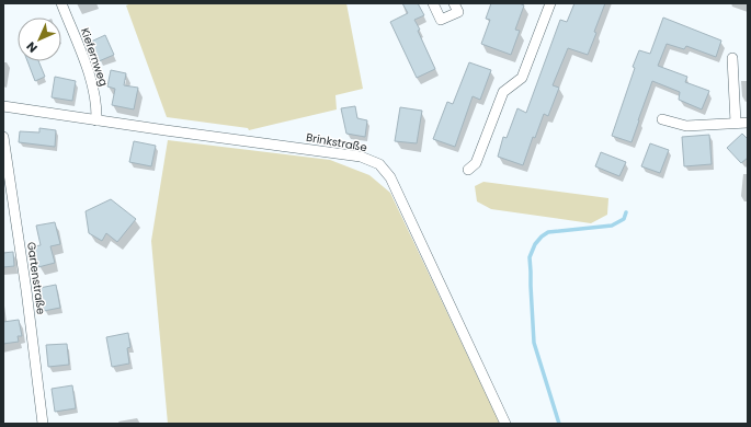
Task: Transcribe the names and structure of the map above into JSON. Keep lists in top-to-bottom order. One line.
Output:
{"streets":{"street":["Kiefernweg","Brinkstraße","Gartenstraße"]},"crossings":[["Kiefernweg","Brinkstraße"]],"north":"bottom left"}
